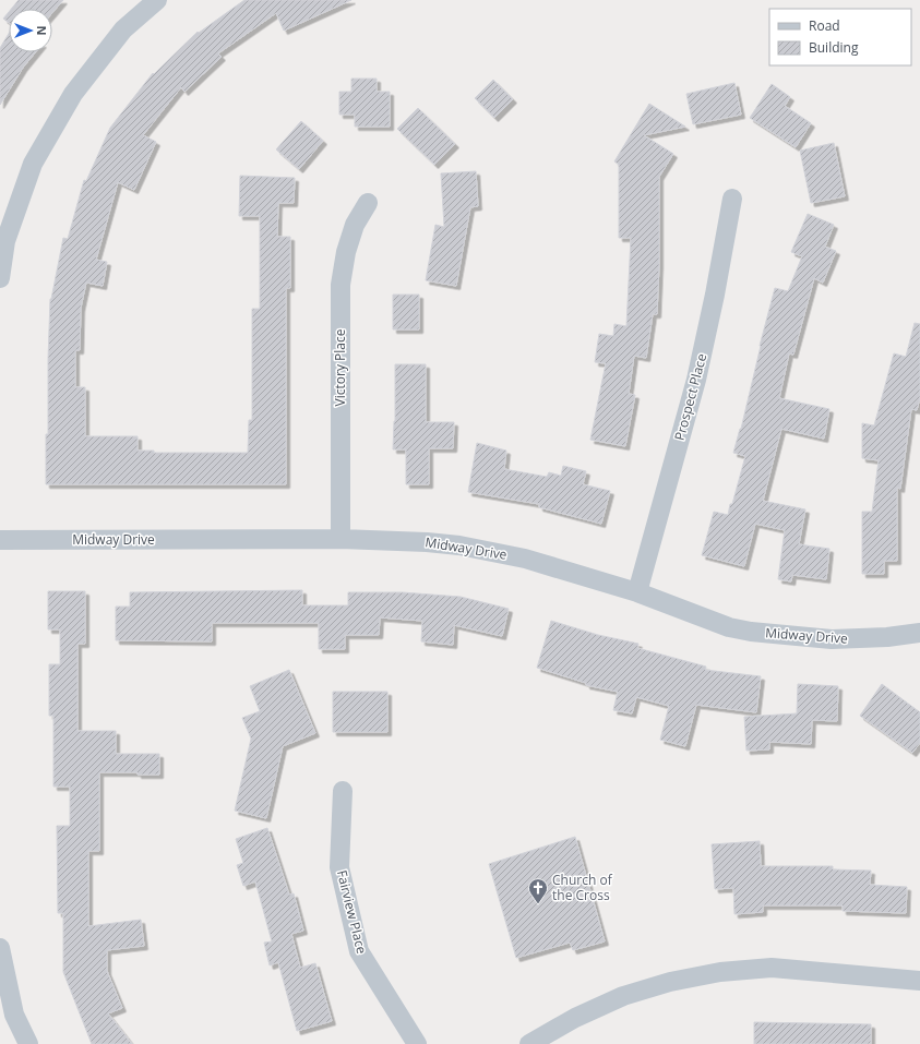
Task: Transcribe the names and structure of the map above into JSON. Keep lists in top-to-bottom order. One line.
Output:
{"streets":{"street":["Victory Place","Prospect Place","Midway Drive","Fairview Place"]},"crossings":[["Victory Place","Midway Drive"],["Prospect Place","Midway Drive"]],"places":{"church":["Church of the Cross"]},"legend":["Road","Building"],"north":"right"}
